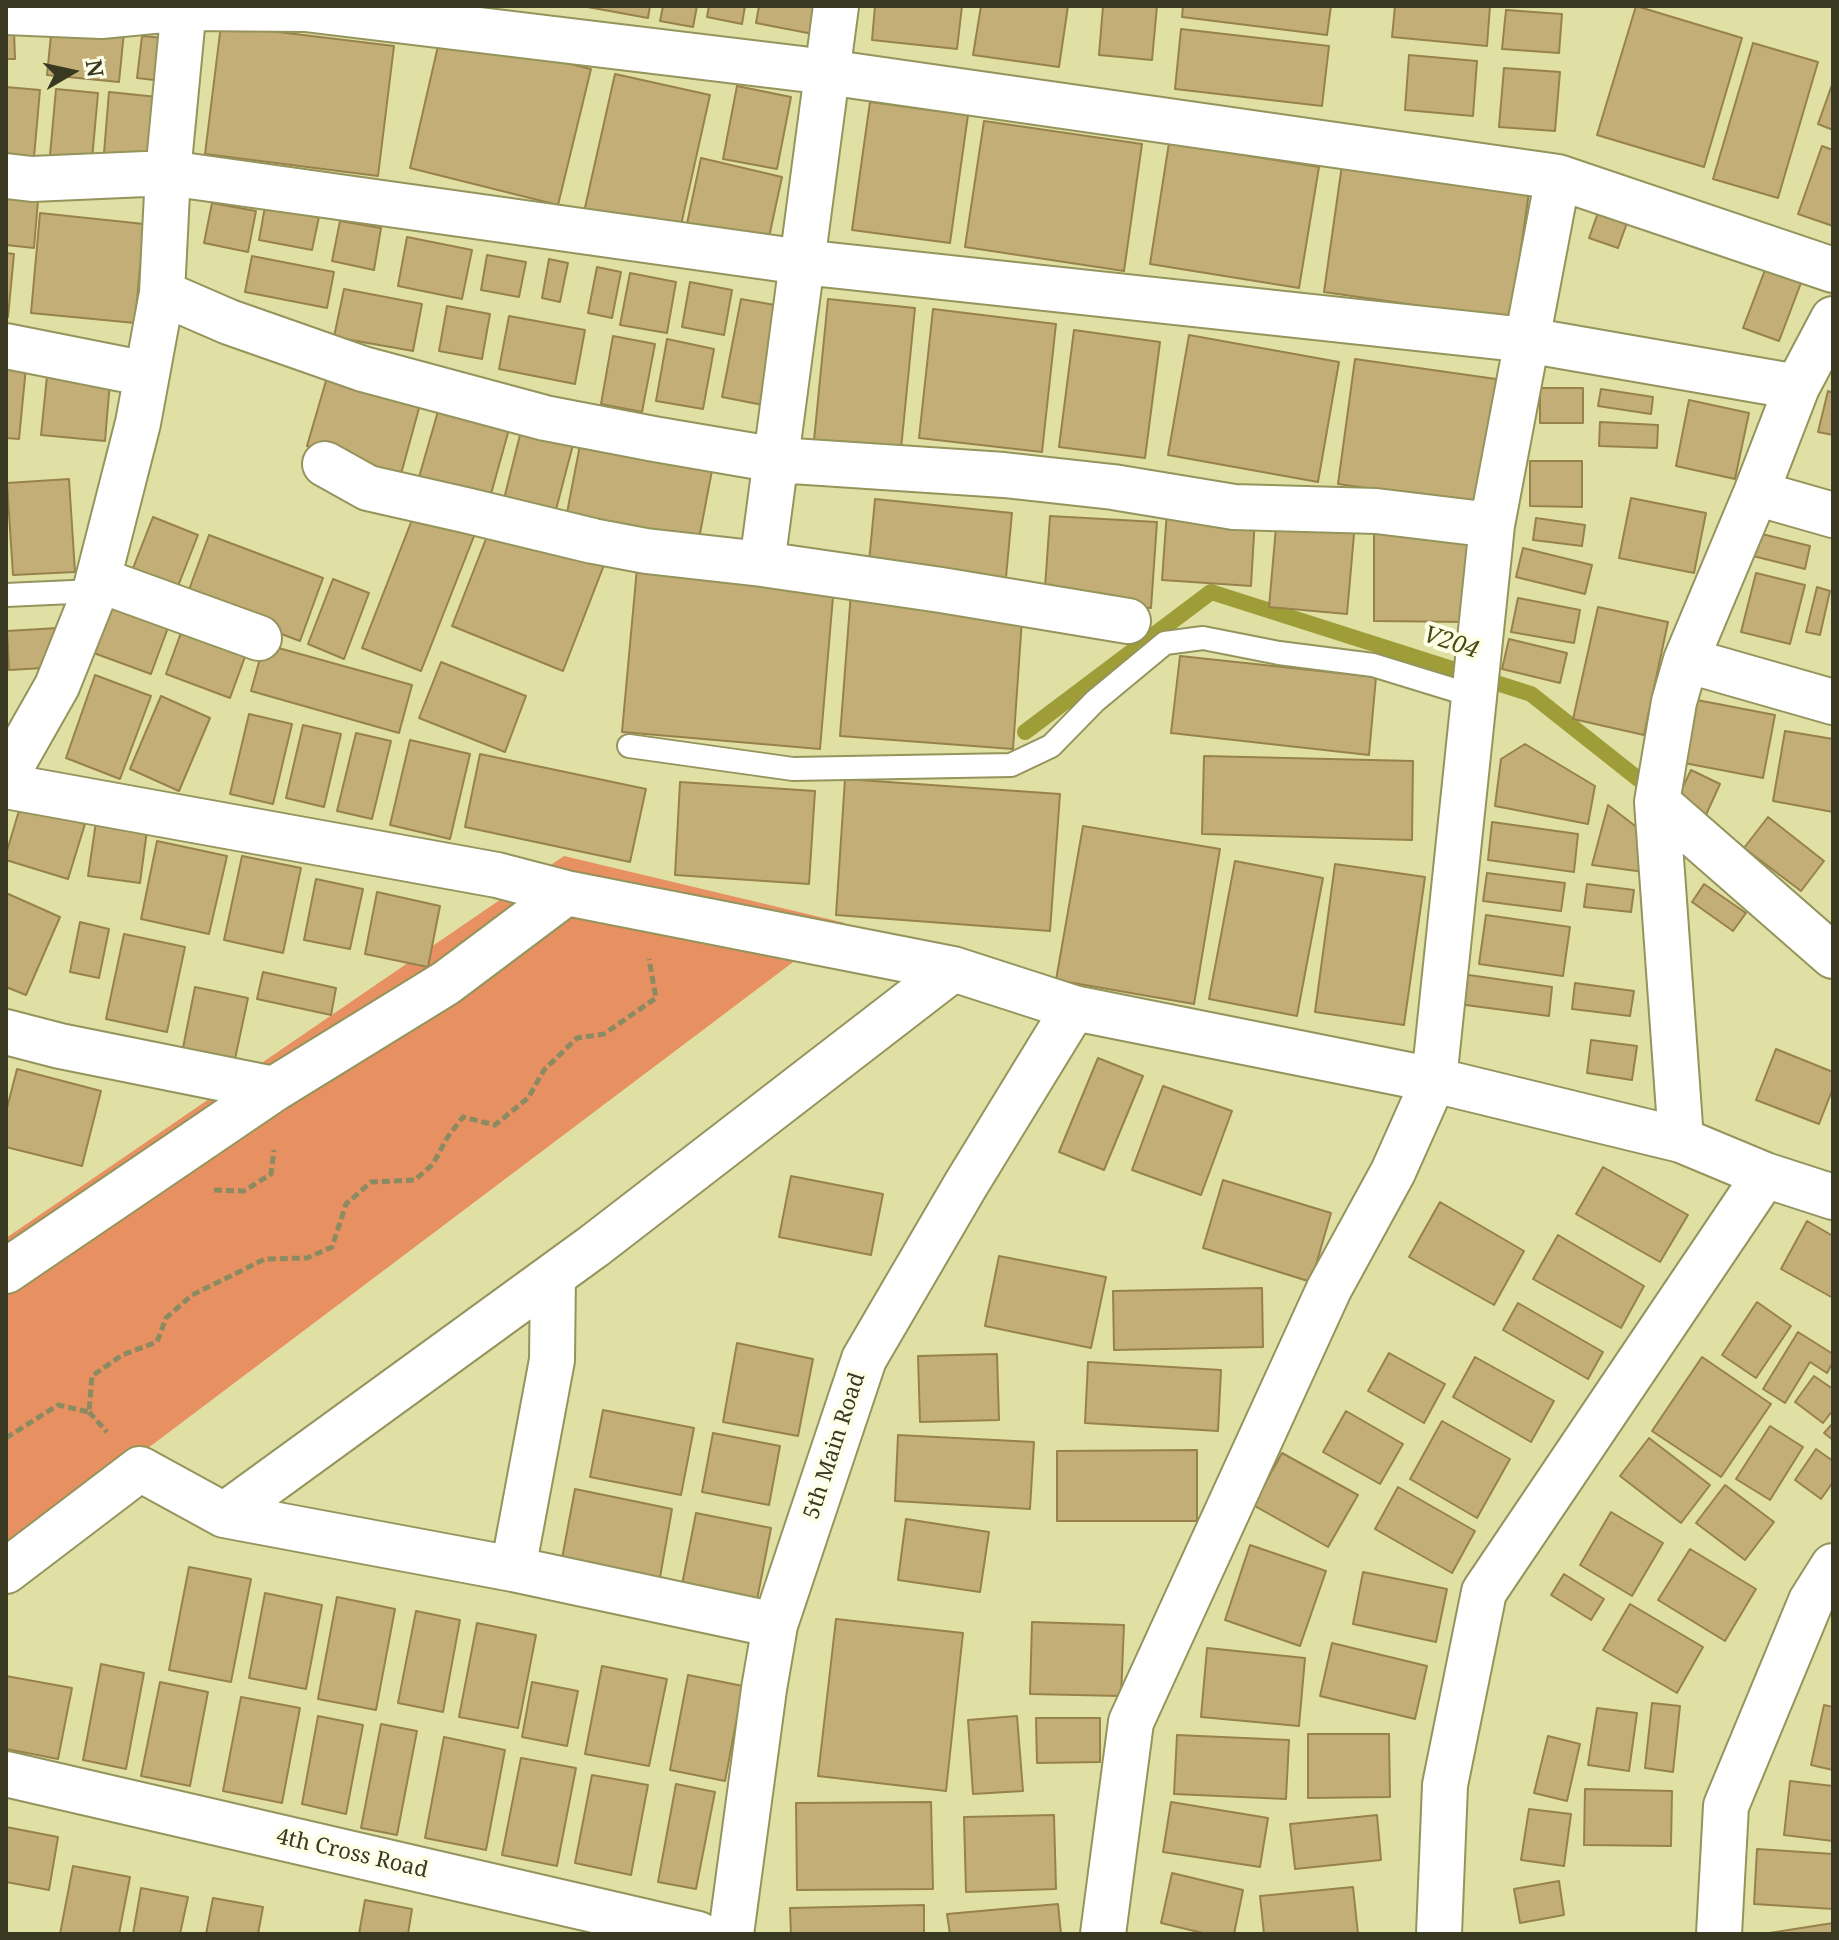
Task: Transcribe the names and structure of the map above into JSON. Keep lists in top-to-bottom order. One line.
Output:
{"streets":{"street":["5th Main Road","4th Cross Road"]},"water":["V204"],"north":"right"}
